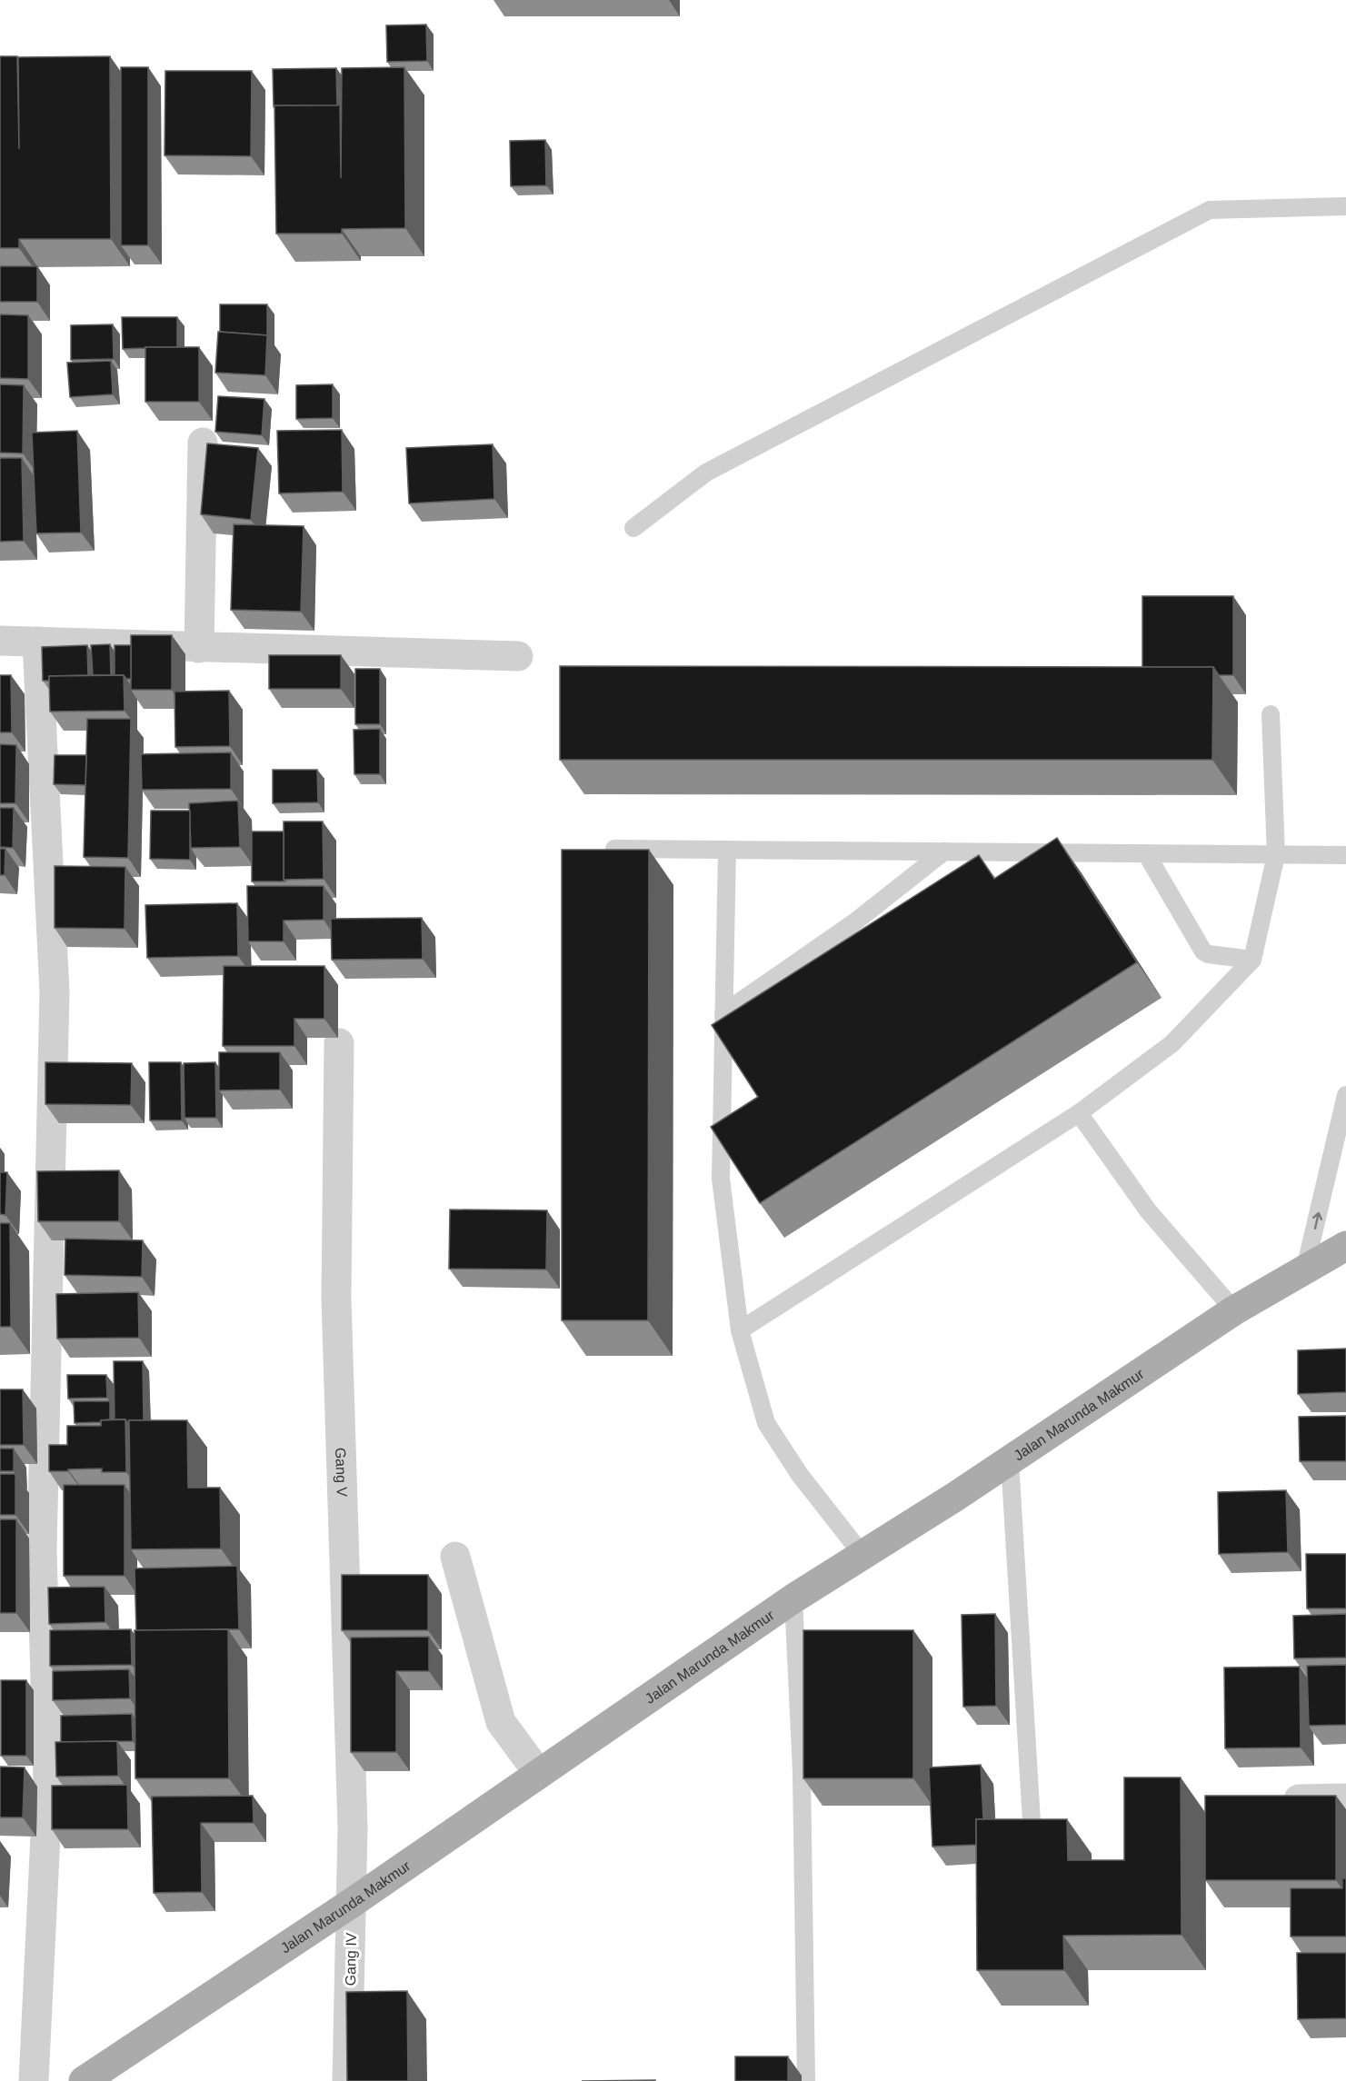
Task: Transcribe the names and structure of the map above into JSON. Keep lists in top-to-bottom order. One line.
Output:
{"streets":{"main road":["Jalan Marunda Makmur"],"street":["Gang V","Gang IV"]},"crossings":[["Jalan Marunda Makmur","Gang V"],["Jalan Marunda Makmur","Gang IV"],["Gang V","Gang IV"]]}
